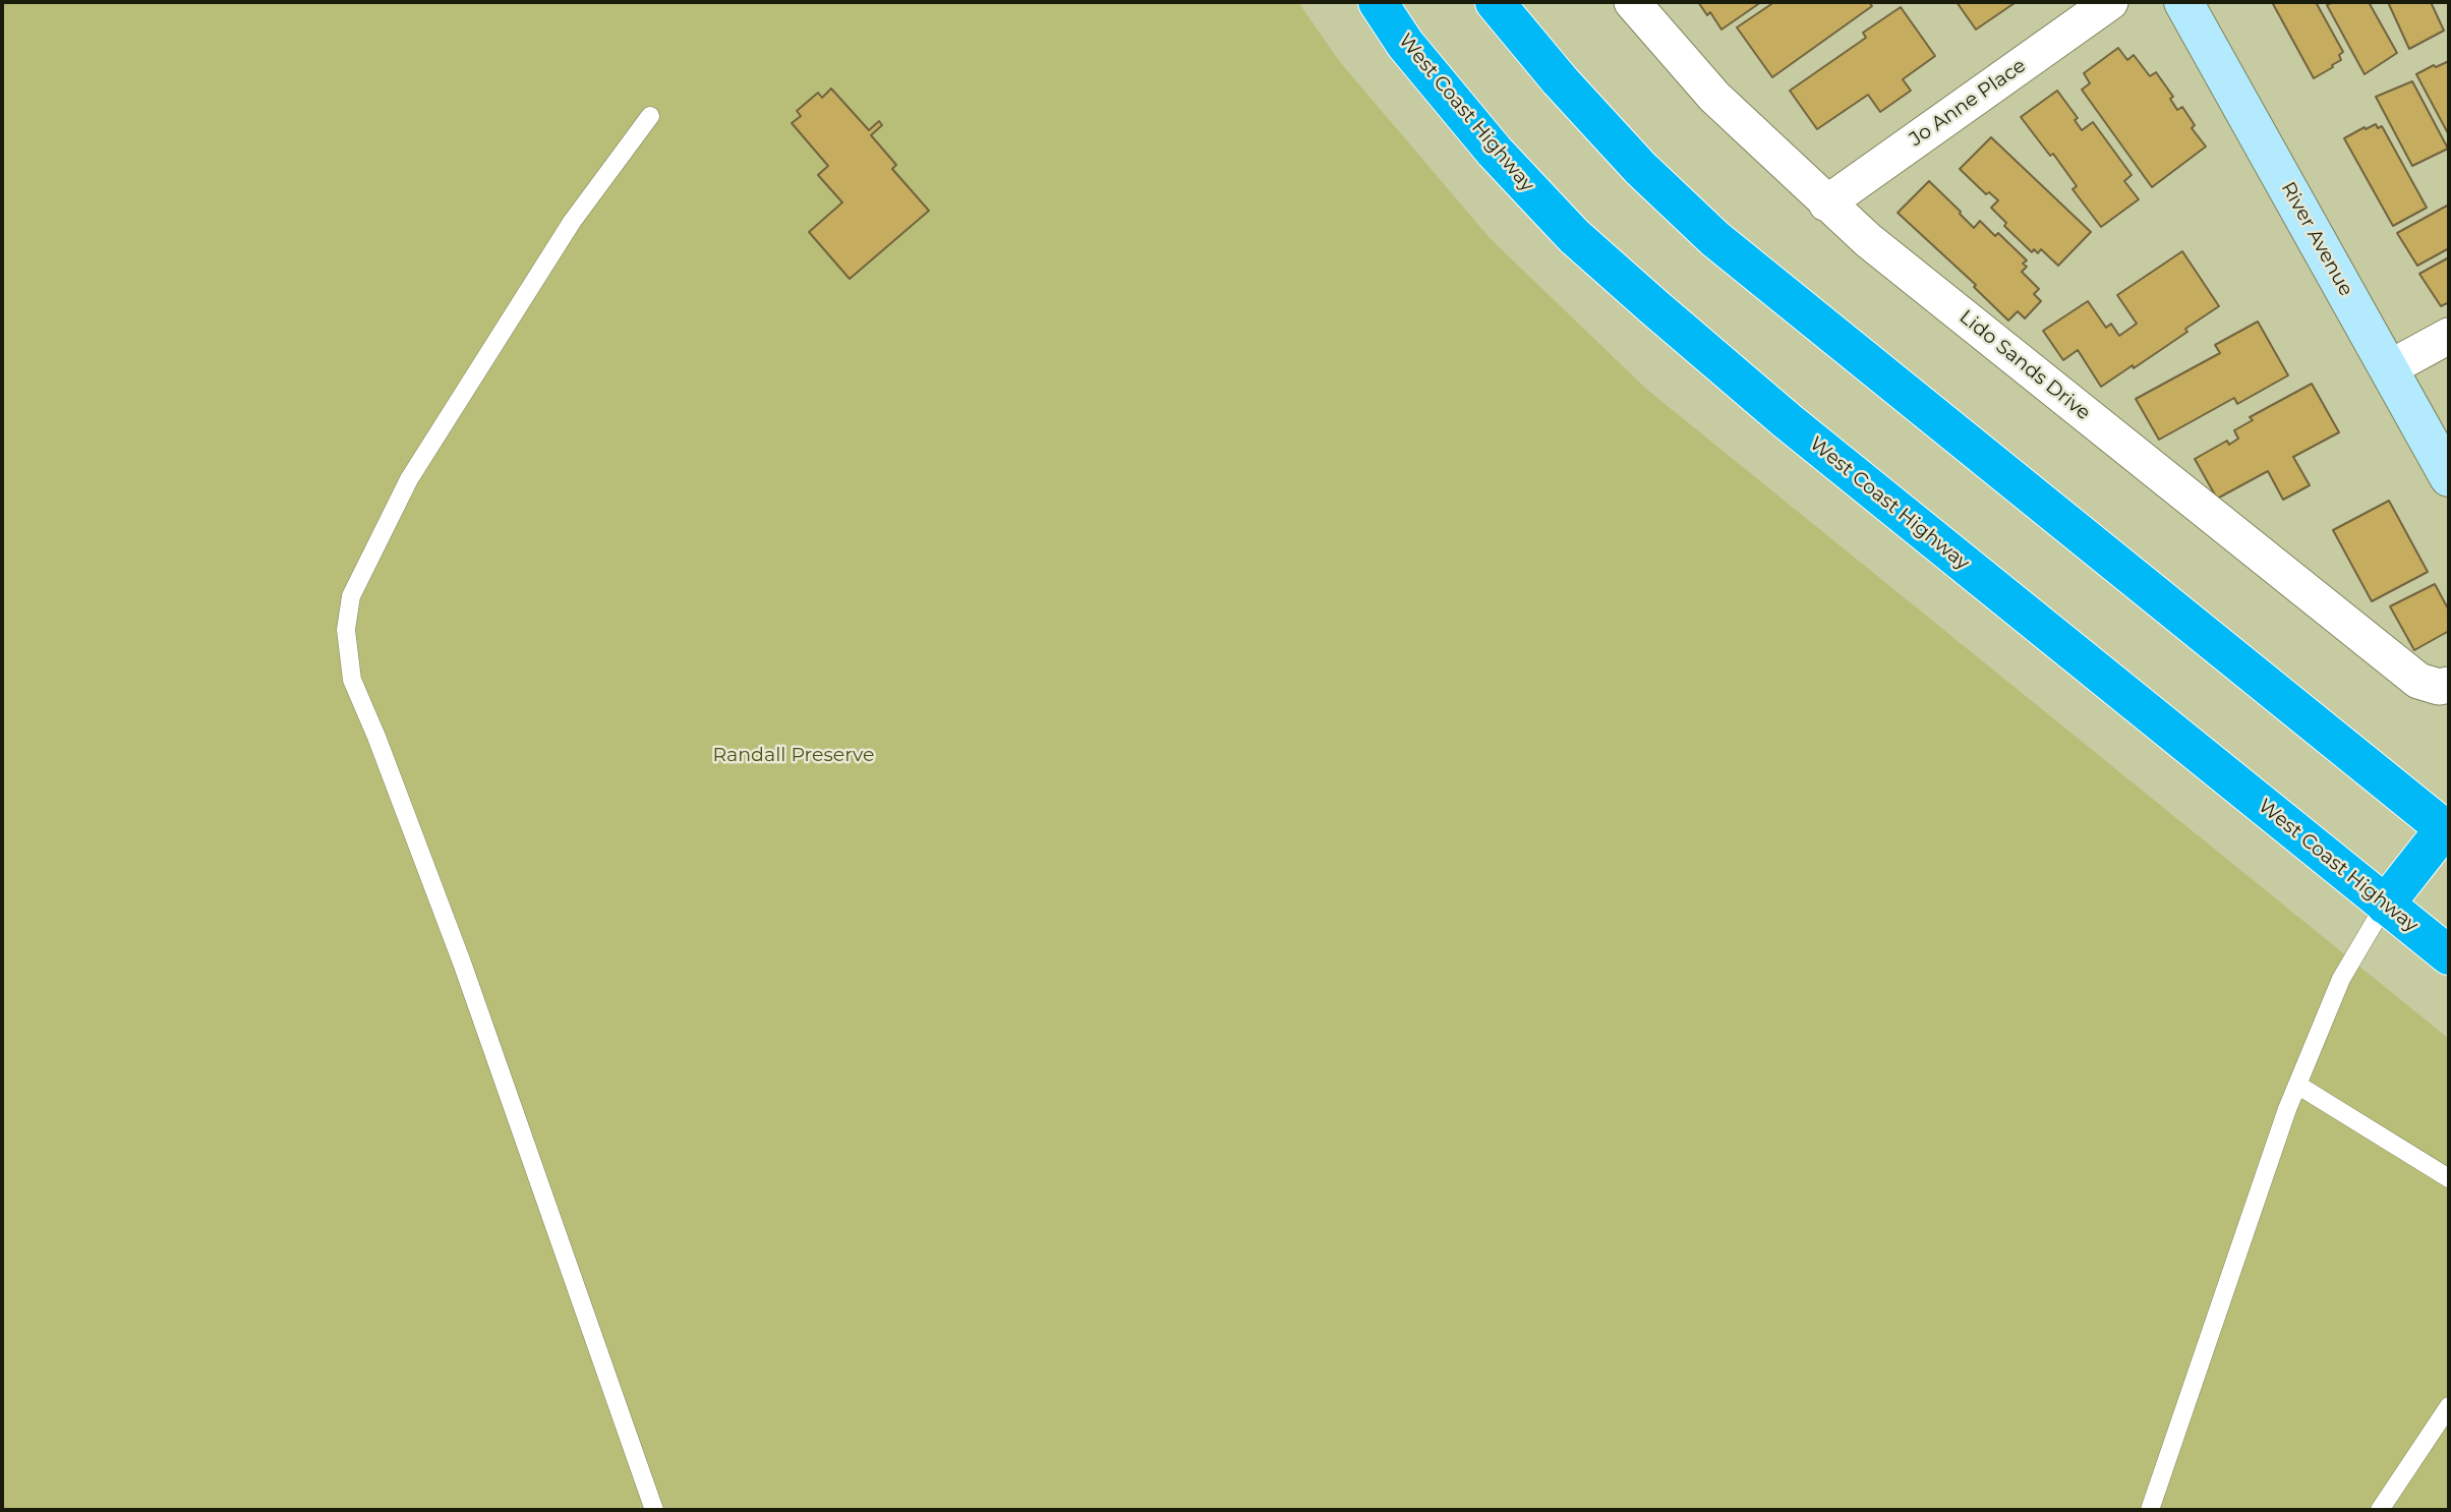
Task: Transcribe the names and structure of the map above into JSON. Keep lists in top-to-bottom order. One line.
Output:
{"streets":{"highway":["West Coast Highway"],"street":["Jo Anne Place","River Avenue","Lido Sands Drive"]},"crossings":[["Jo Anne Place","Lido Sands Drive"]],"parks":["Randall Preserve"]}
